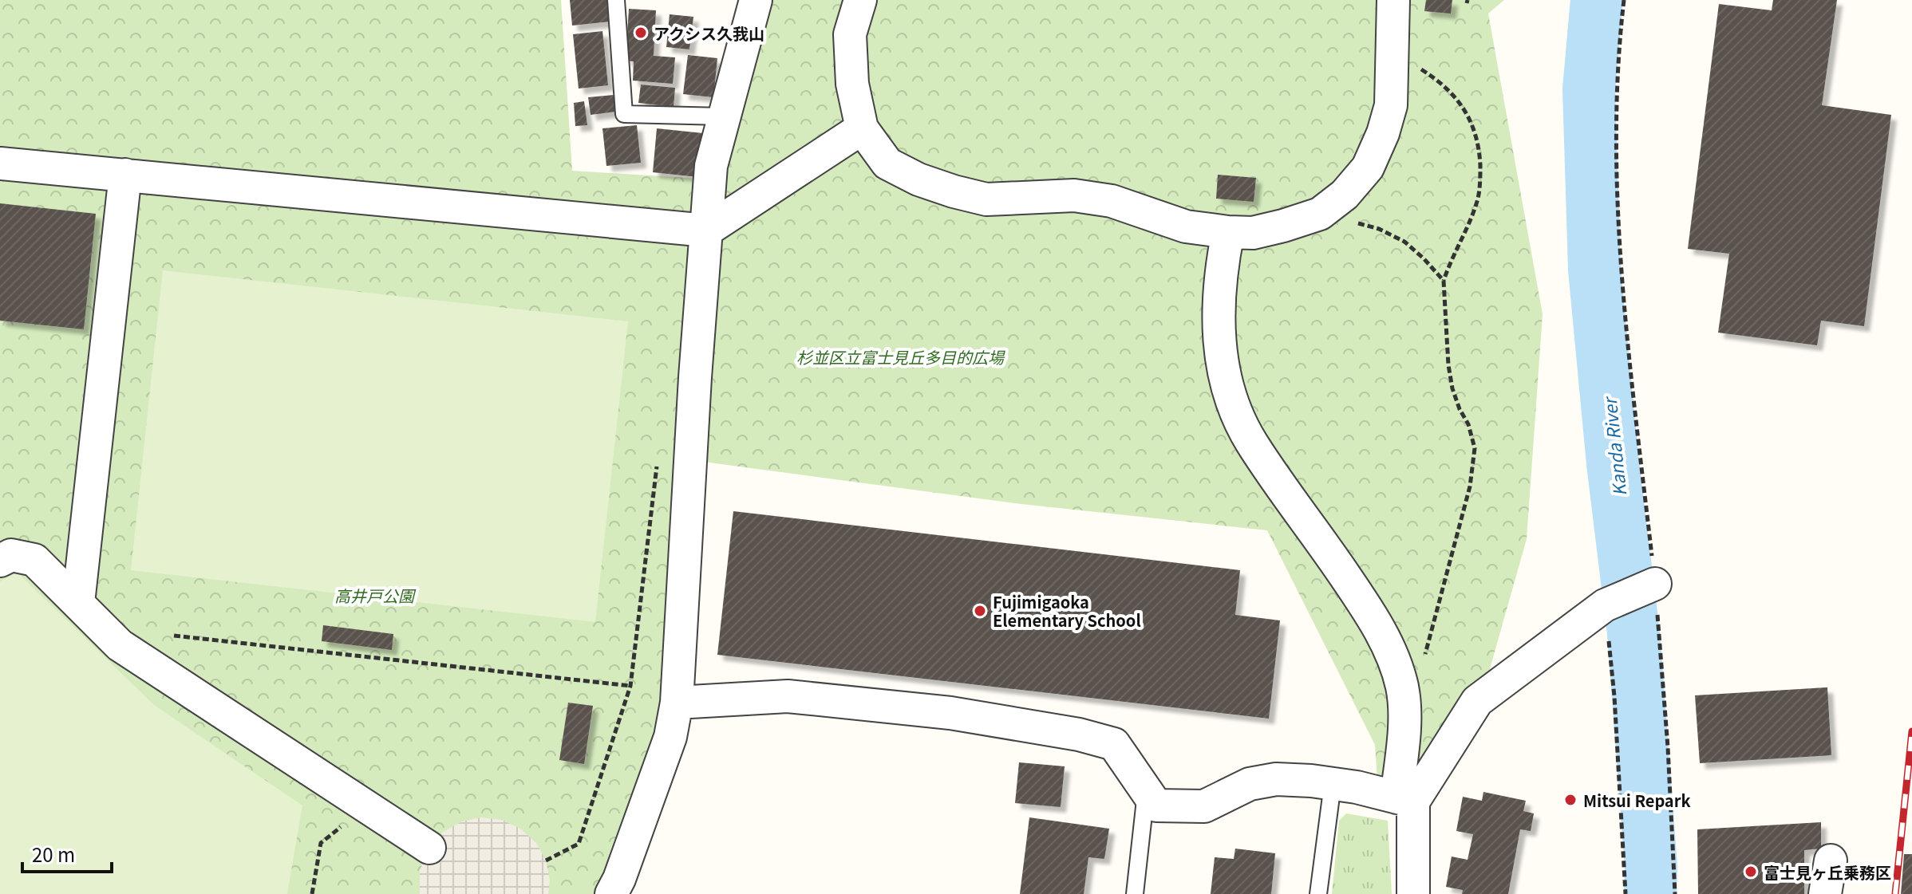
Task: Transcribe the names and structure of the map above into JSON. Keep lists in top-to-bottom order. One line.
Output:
{"water":["Kanda River"],"parks":["杉並区立富士見丘多目的広場","高井戸公園"],"places":["アクシス久我山","Fujimigaoka Elementary School","Mitsui Repark","富士見ヶ丘乗務区"],"scale_bar":"20 m"}
